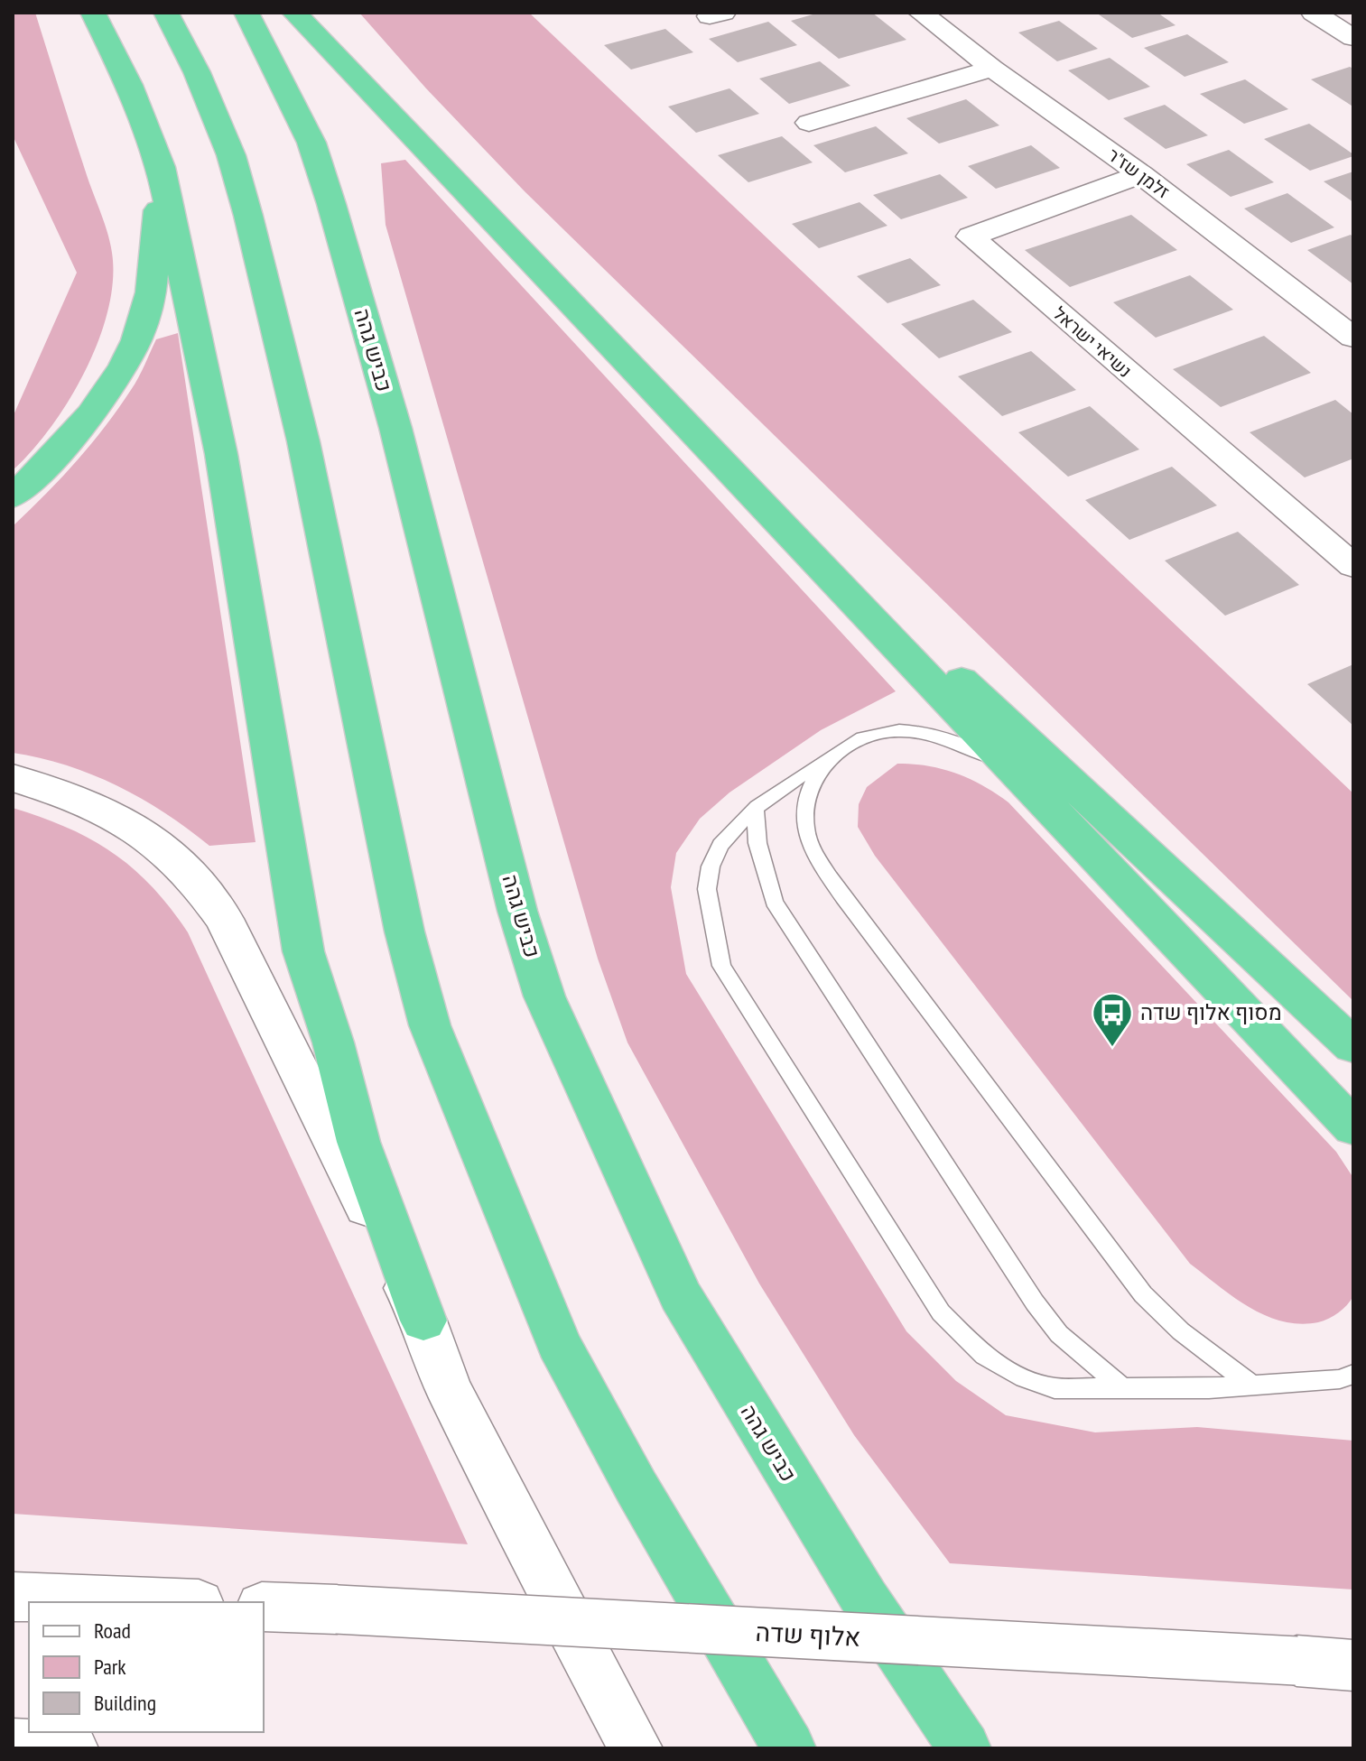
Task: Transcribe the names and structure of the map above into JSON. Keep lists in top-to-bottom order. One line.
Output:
{"streets":{"highway":["כביש גהה"],"main road":["אלוף שדה"],"street":["זלמן שז\"ר","נשיאי ישראל"]},"crossings":[["זלמן שז\"ר","נשיאי ישראל"]],"places":{"bus stop":["מסוף אלוף שדה"]},"legend":["Road","Park","Building"]}
